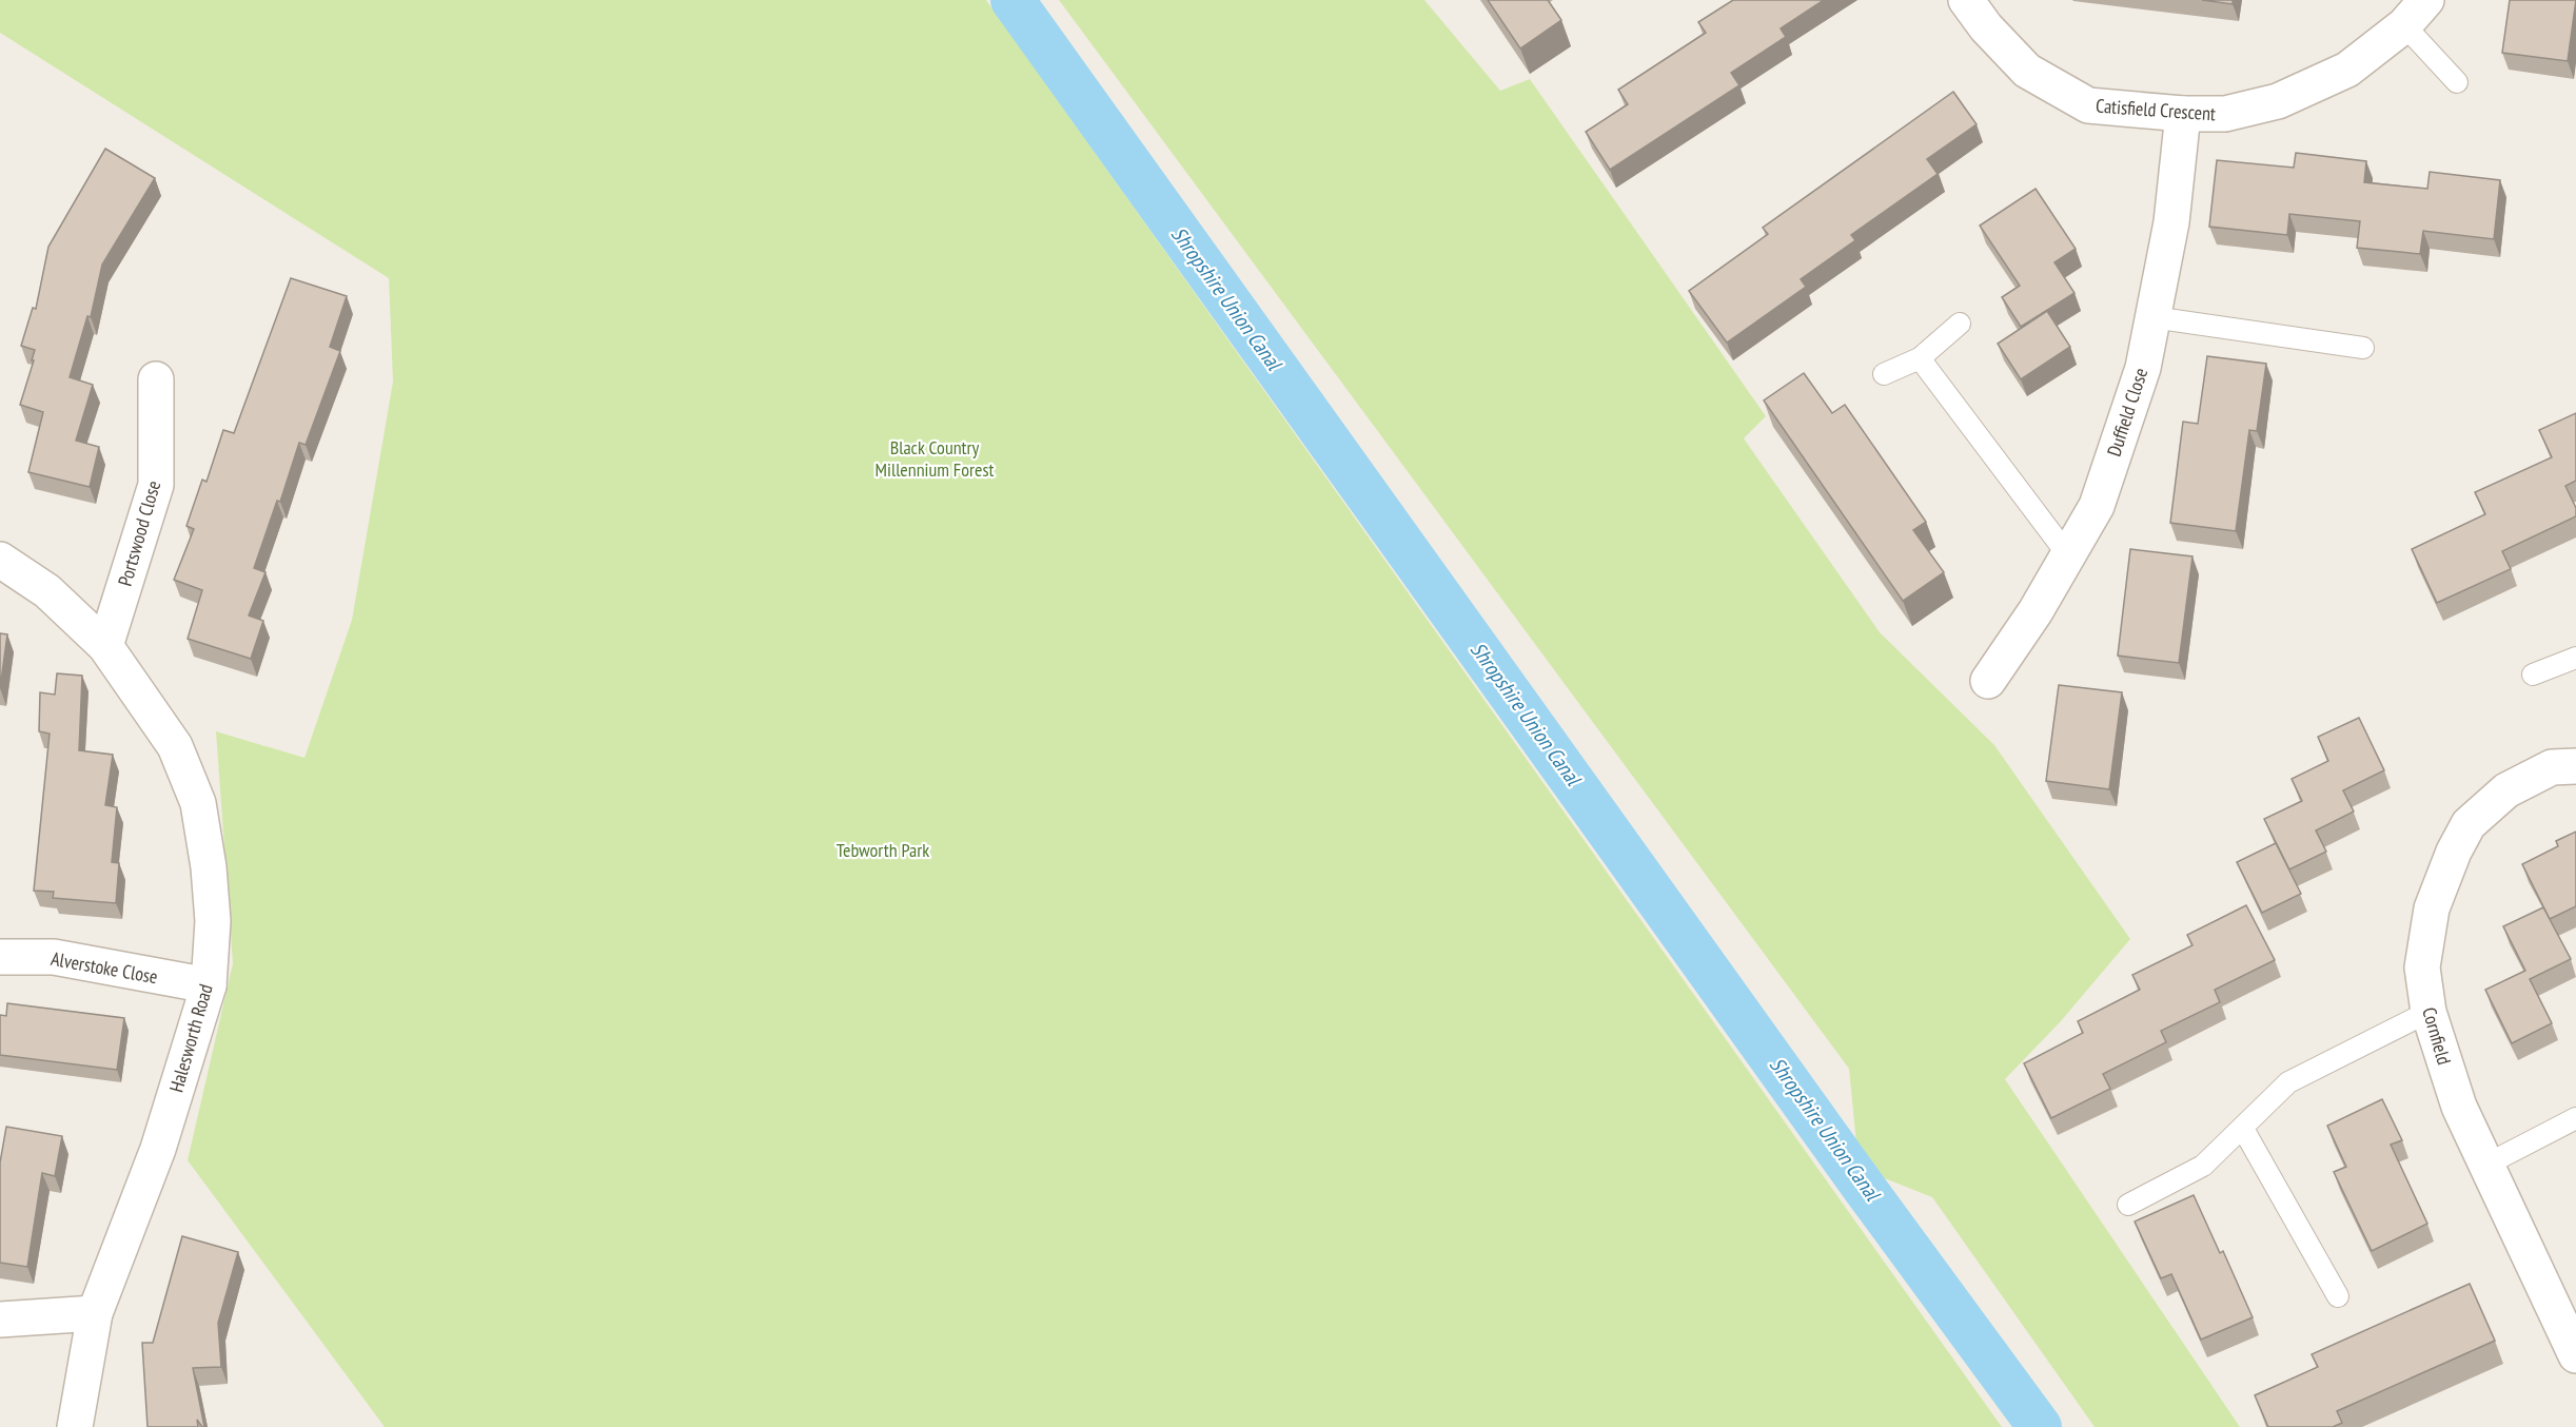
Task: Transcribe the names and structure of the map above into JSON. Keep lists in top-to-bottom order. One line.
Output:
{"streets":{"street":["Catisfield Crescent","Duffield Close","Portswood Close","Alverstoke Close","Cornfield","Halesworth Road"]},"crossings":[["Catisfield Crescent","Duffield Close"],["Portswood Close","Halesworth Road"],["Alverstoke Close","Halesworth Road"]],"water":["Shropshire Union Canal"],"parks":["Black Country Millennium Forest","Tebworth Park"]}
